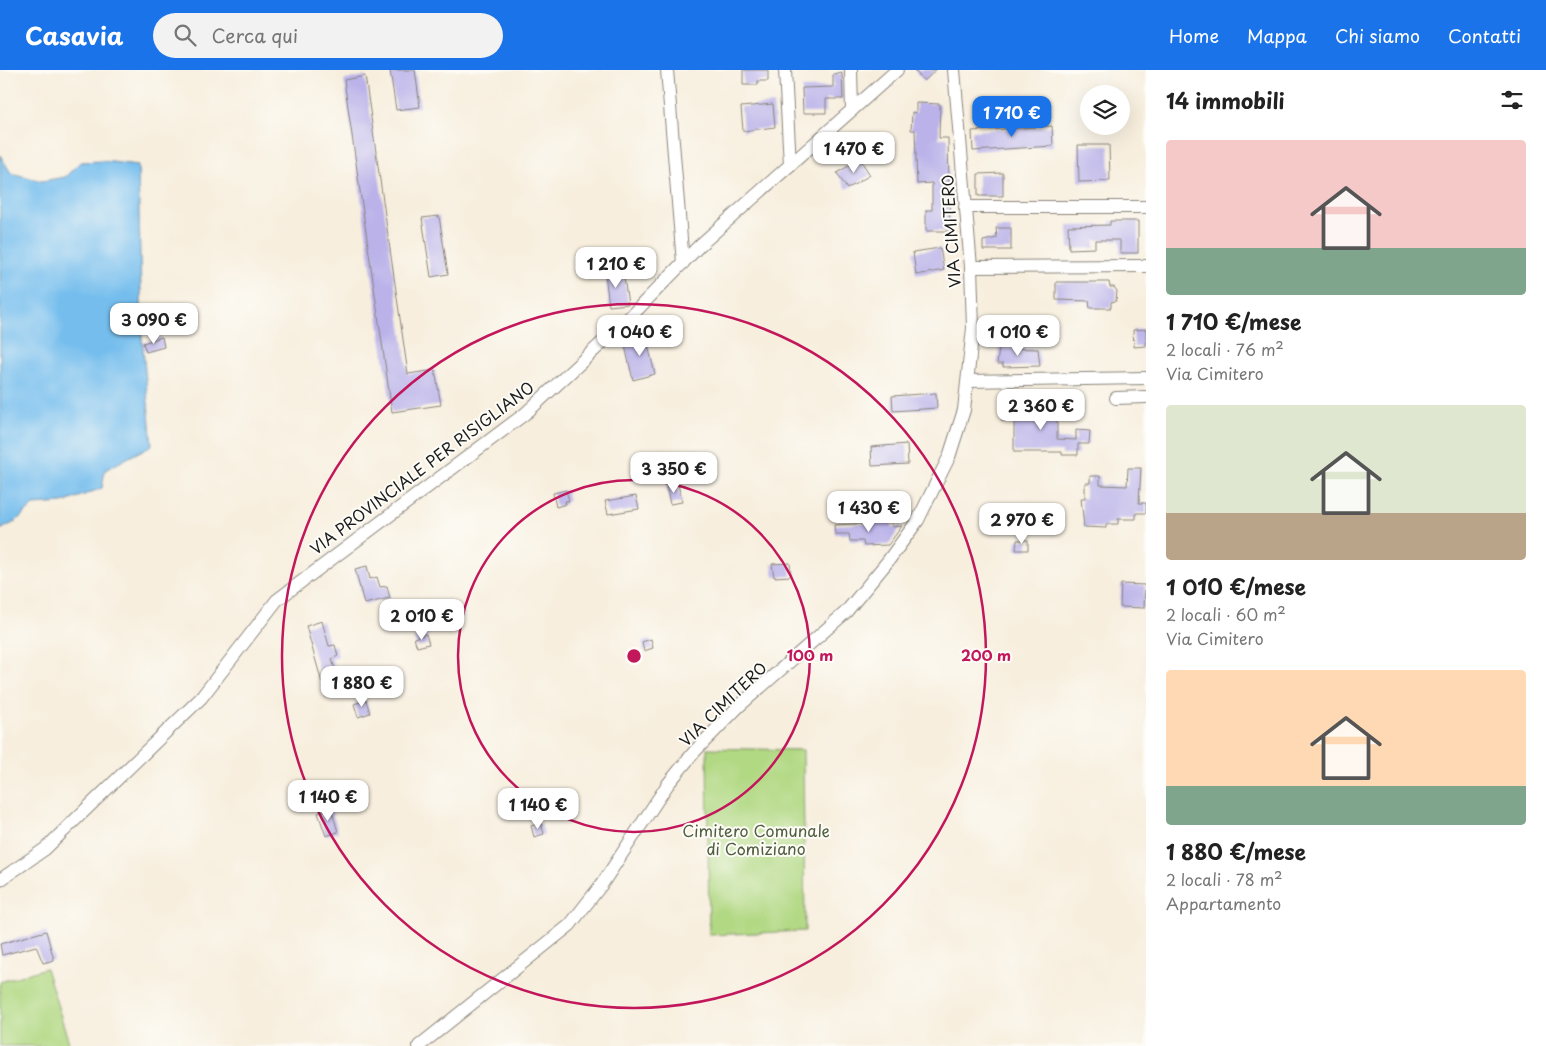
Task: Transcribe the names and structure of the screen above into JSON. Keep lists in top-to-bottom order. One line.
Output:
{"streets":{"street":["VIA CIMITERO","VIA PROVINCIALE PER RISIGLIANO"]},"parks":["Cimitero Comunale di Comiziano"],"page":{"header":"Casavia","search":"Cerca qui","nav":["Home","Mappa","Chi siamo","Contatti"],"heading":"14 immobili","price":["1 710 €","1 470 €","1 210 €","3 090 €","1 040 €","1 010 €","2 360 €","3 350 €","1 430 €","2 970 €","2 010 €","1 880 €","1 140 €","1 140 €"],"list":[{"name":"1 710 €/mese","note":"2 locali · 76 m² · Via Cimitero"},{"name":"1 010 €/mese","note":"2 locali · 60 m² · Via Cimitero"},{"name":"1 880 €/mese","note":"2 locali · 78 m² · Appartamento"}]},"rings":["100 m","200 m"]}
